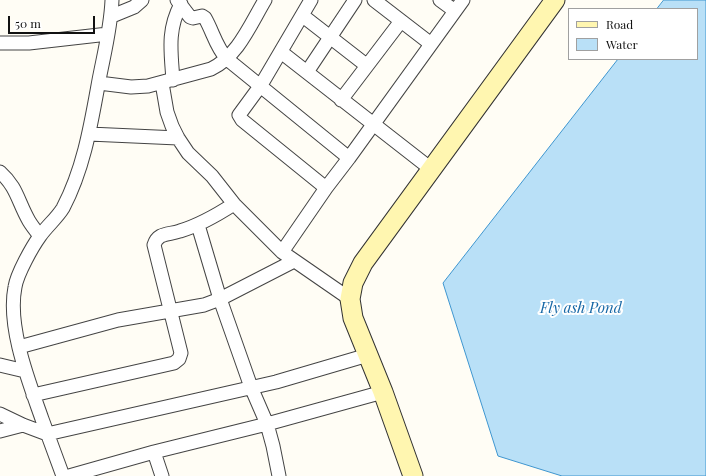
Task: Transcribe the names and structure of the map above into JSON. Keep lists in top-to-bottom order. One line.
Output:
{"water":["Fly ash Pond"],"legend":["Road","Water"],"scale_bar":"50 m"}
